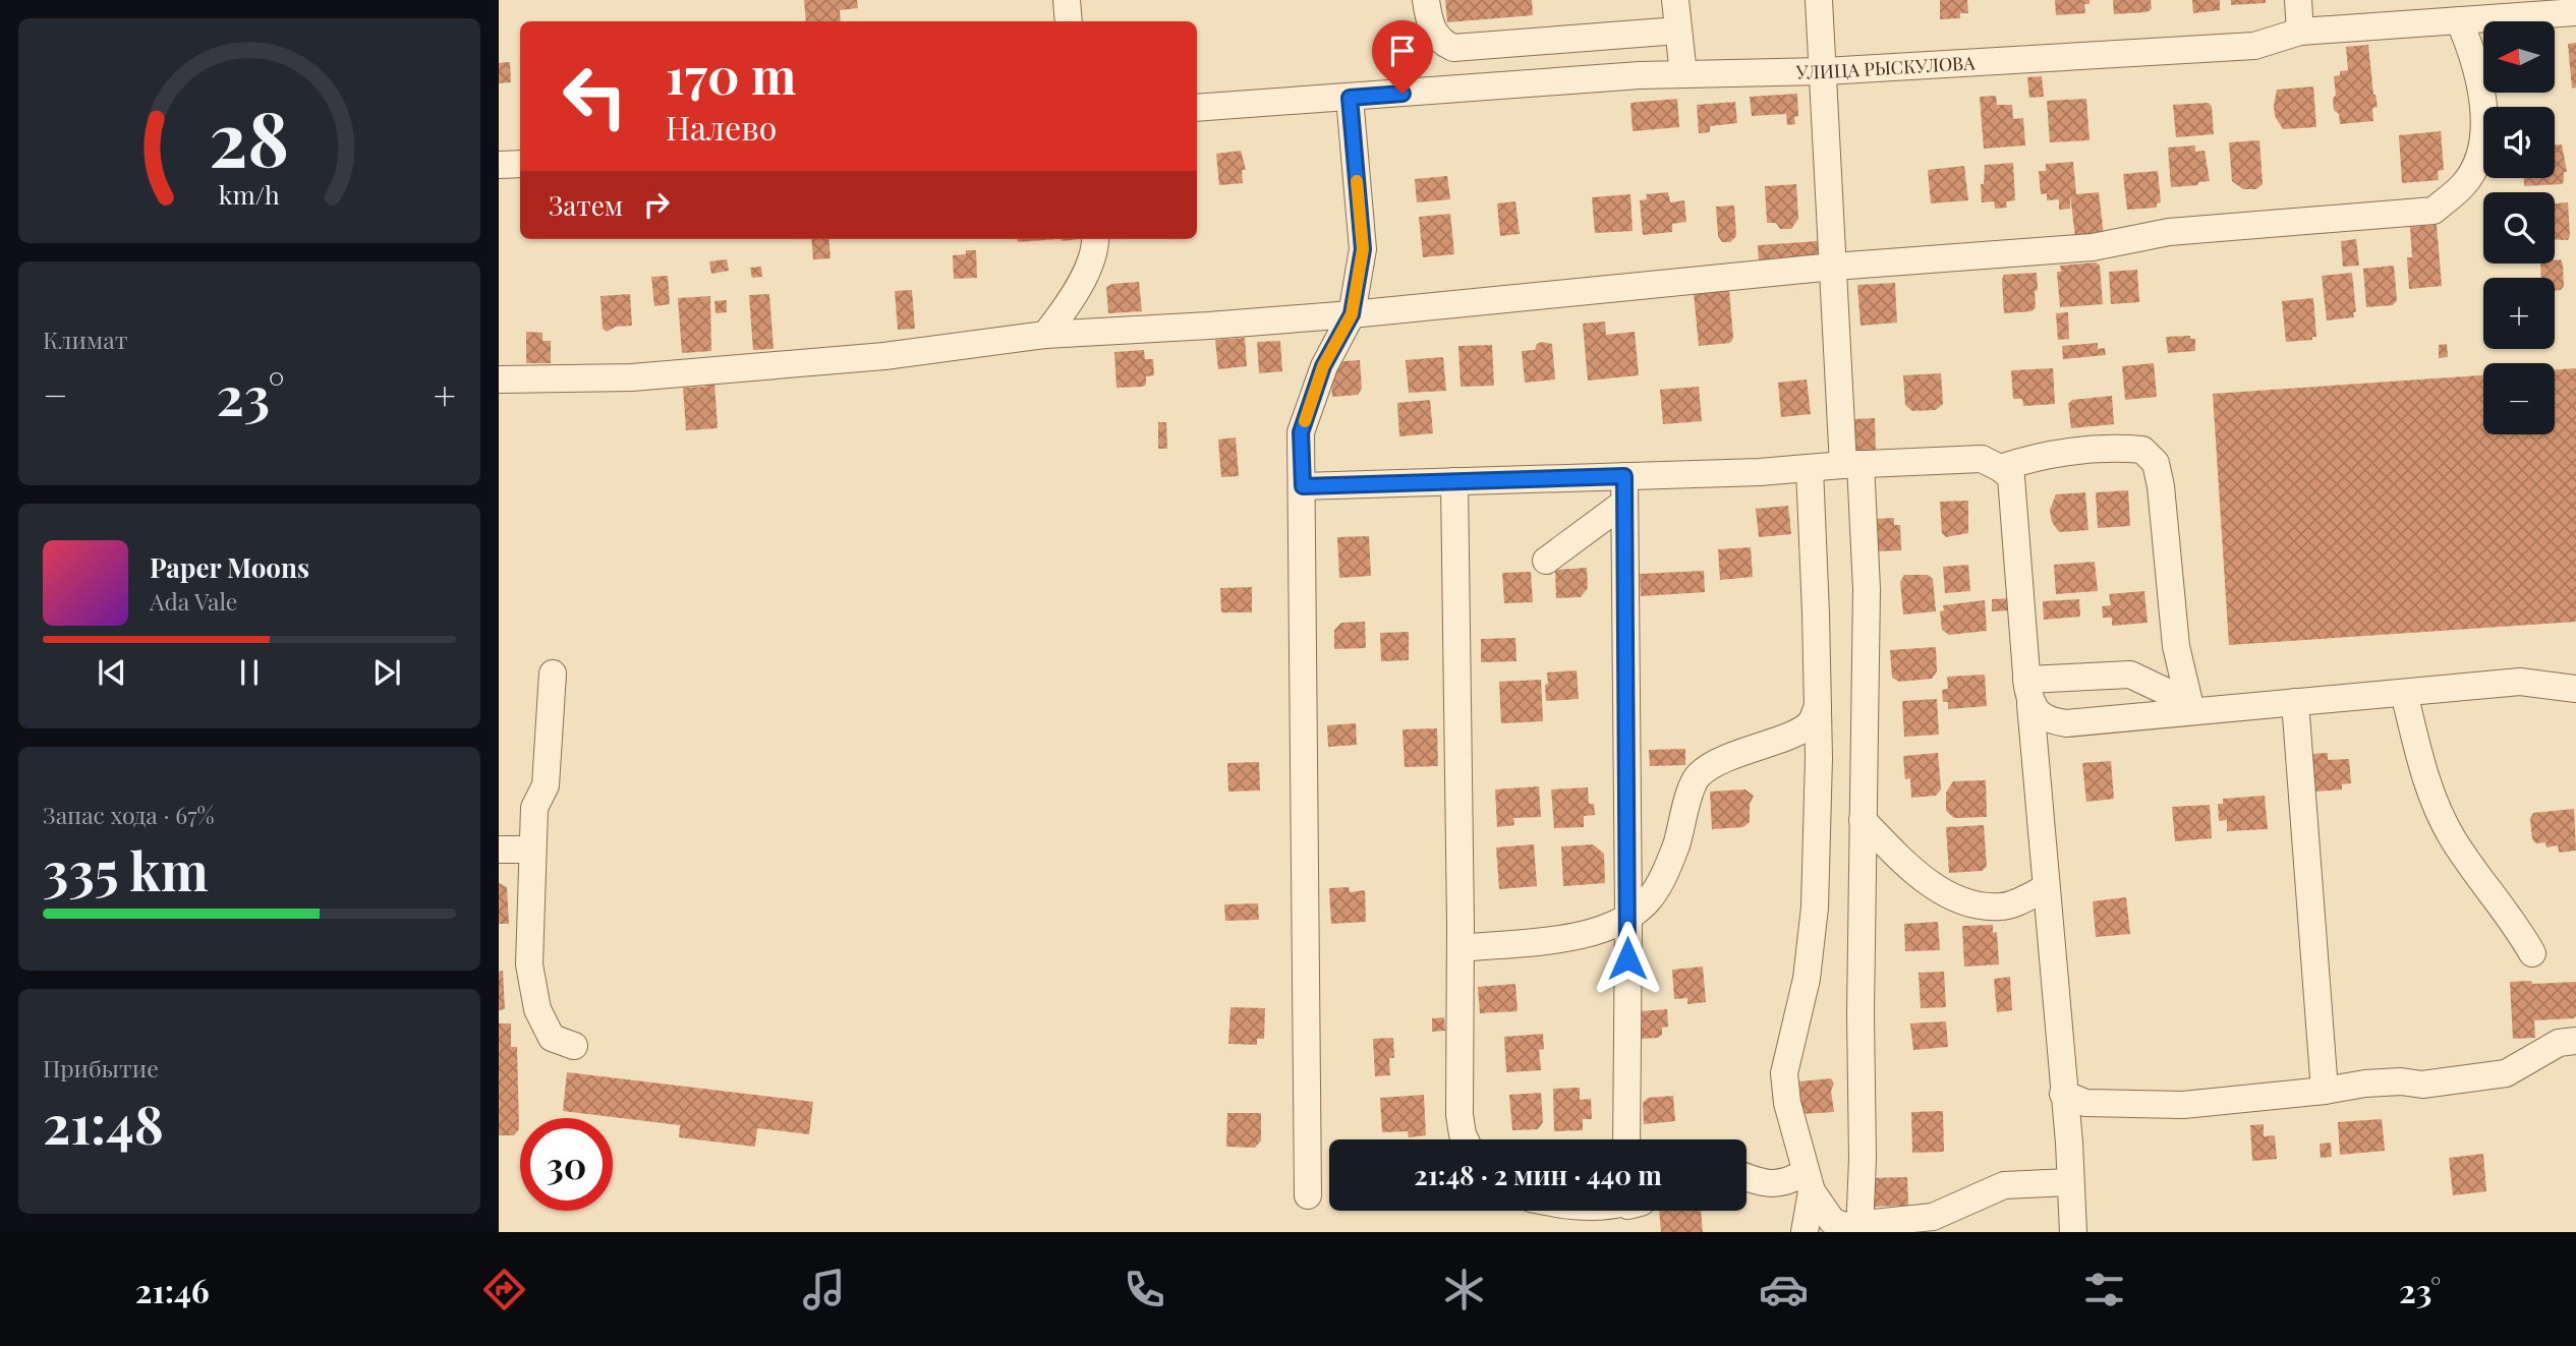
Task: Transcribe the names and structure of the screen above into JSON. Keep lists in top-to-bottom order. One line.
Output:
{"streets":{"street":["УЛИЦА РЫСКУЛОВА"]},"north":"left","page":{"map_buttons":["+","−"],"turn":["170 m","Налево"],"then":"Затем","tile":["Климат",["Запас хода · 67%","335 km"],["Прибытие","21:48"]],"heat":["−","23°","+"],"song":["Paper Moons","Ada Vale"],"limit":"30","trip":"21:48 · 2 мин · 440 m","tabs":["21:46","23°"],"gauge":["28","km/h"]}}
